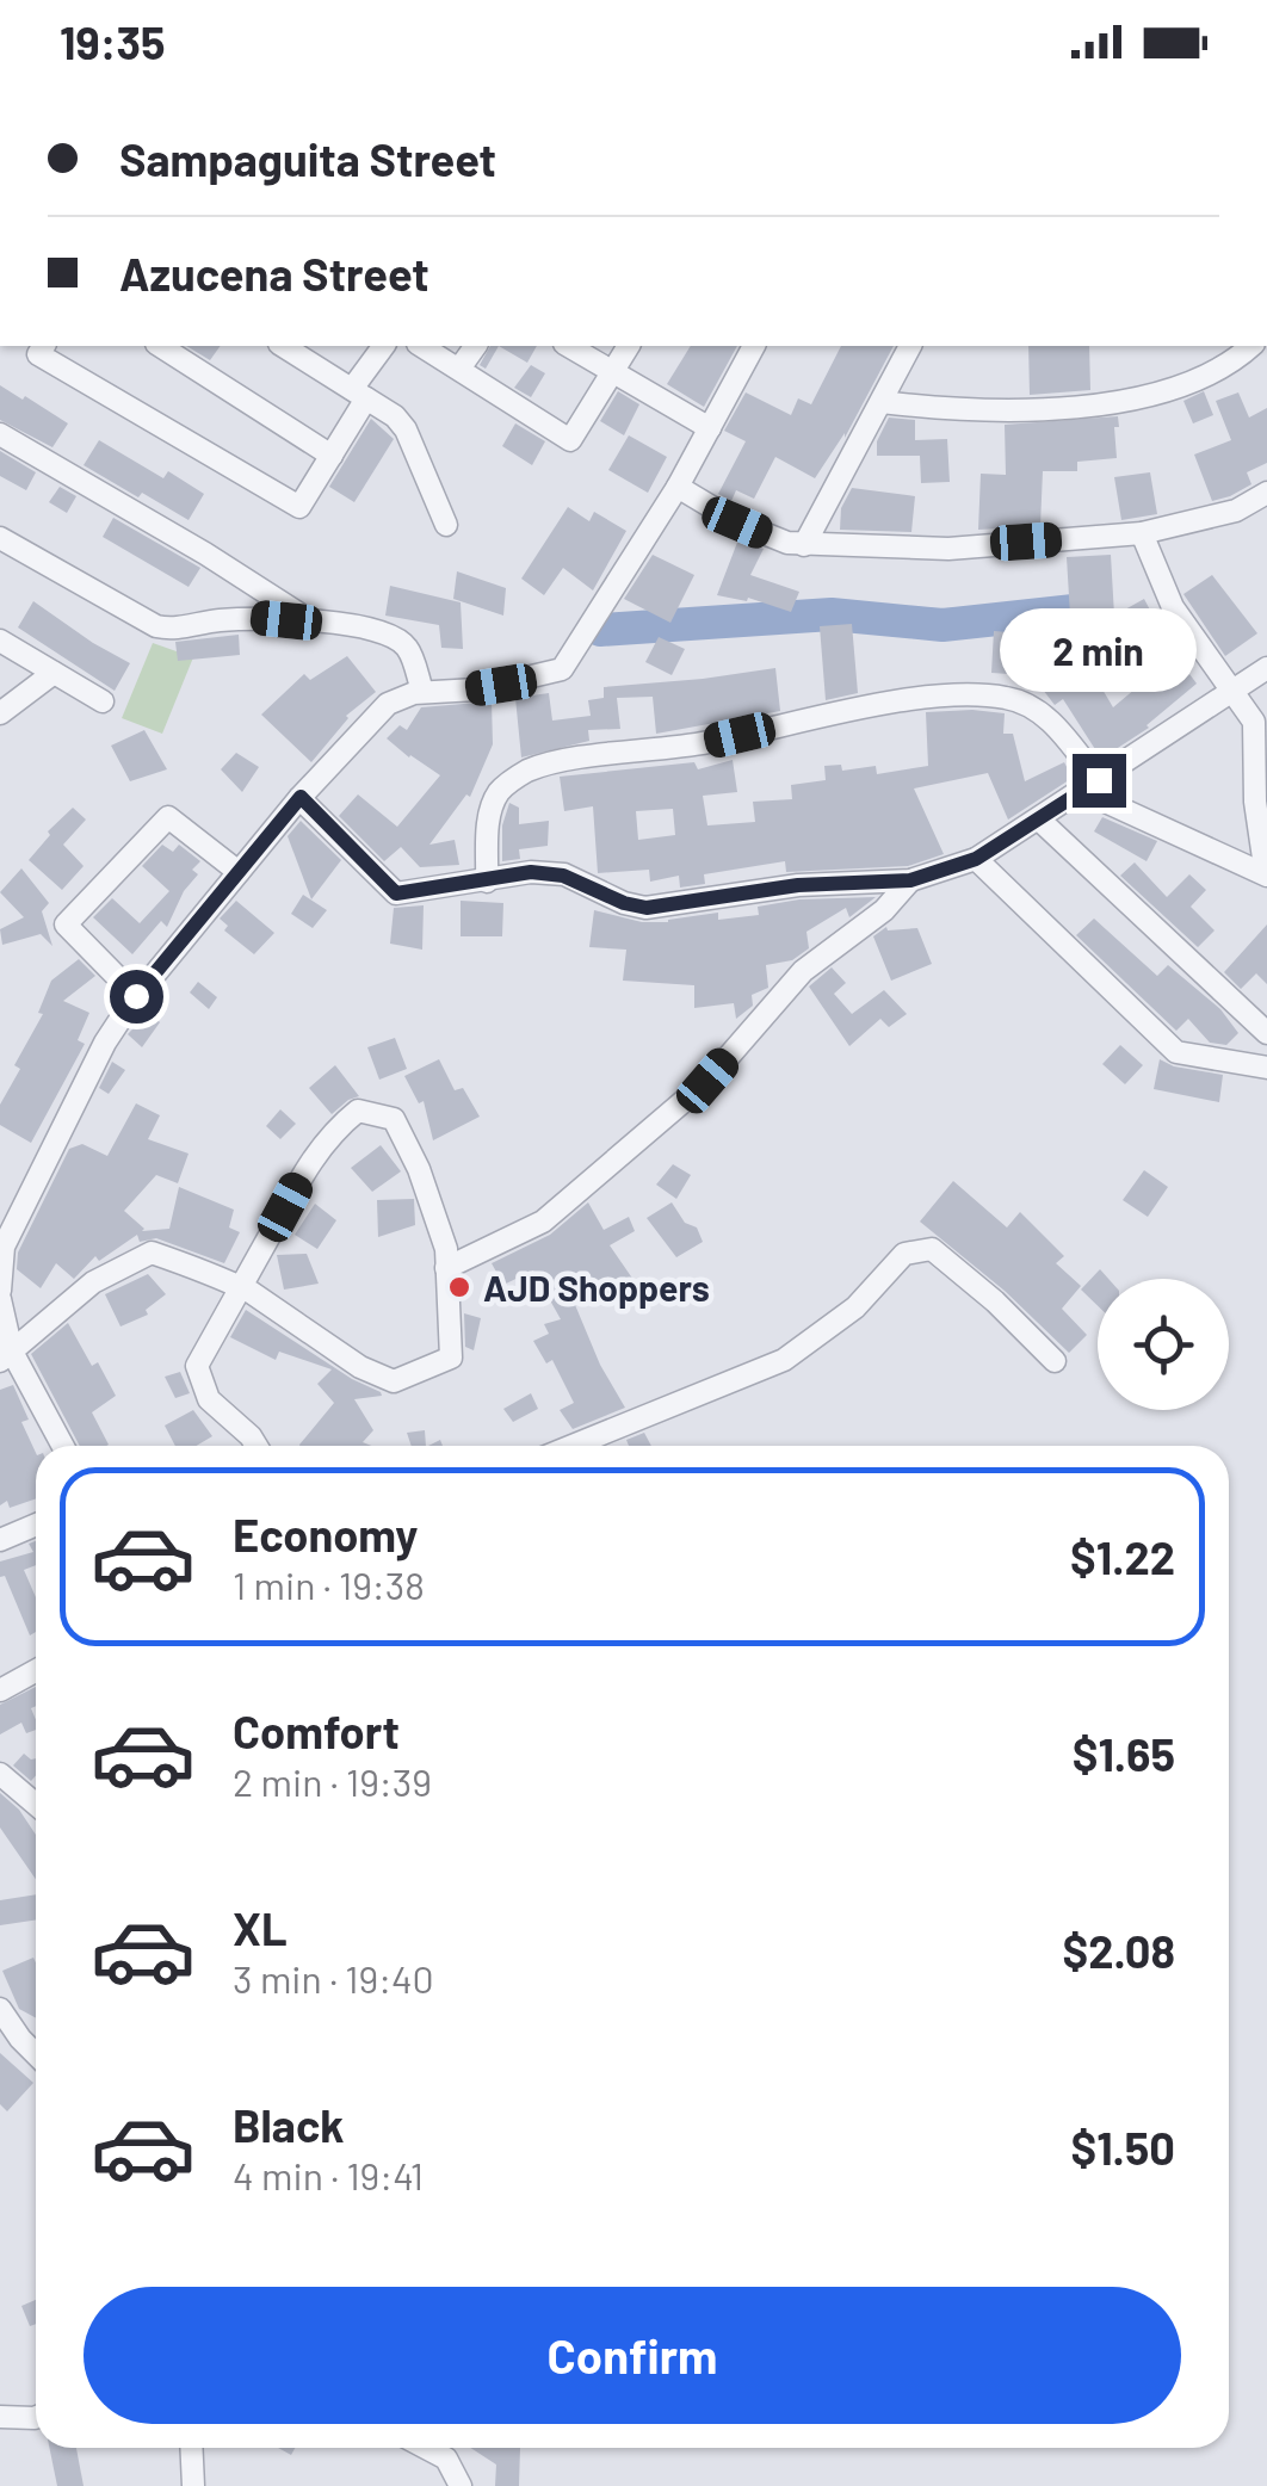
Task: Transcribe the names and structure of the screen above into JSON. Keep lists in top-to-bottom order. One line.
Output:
{"places":["AJD Shoppers"],"page":{"status":"19:35","banner":["Sampaguita Street","Azucena Street"],"bubble":"2 min","list":[{"name":"Economy","note":"1 min · 19:38","value":"$1.22"},{"name":"Comfort","note":"2 min · 19:39","value":"$1.65"},{"name":"XL","note":"3 min · 19:40","value":"$2.08"},{"name":"Black","note":"4 min · 19:41","value":"$1.50"}],"buttons":"Confirm"}}
